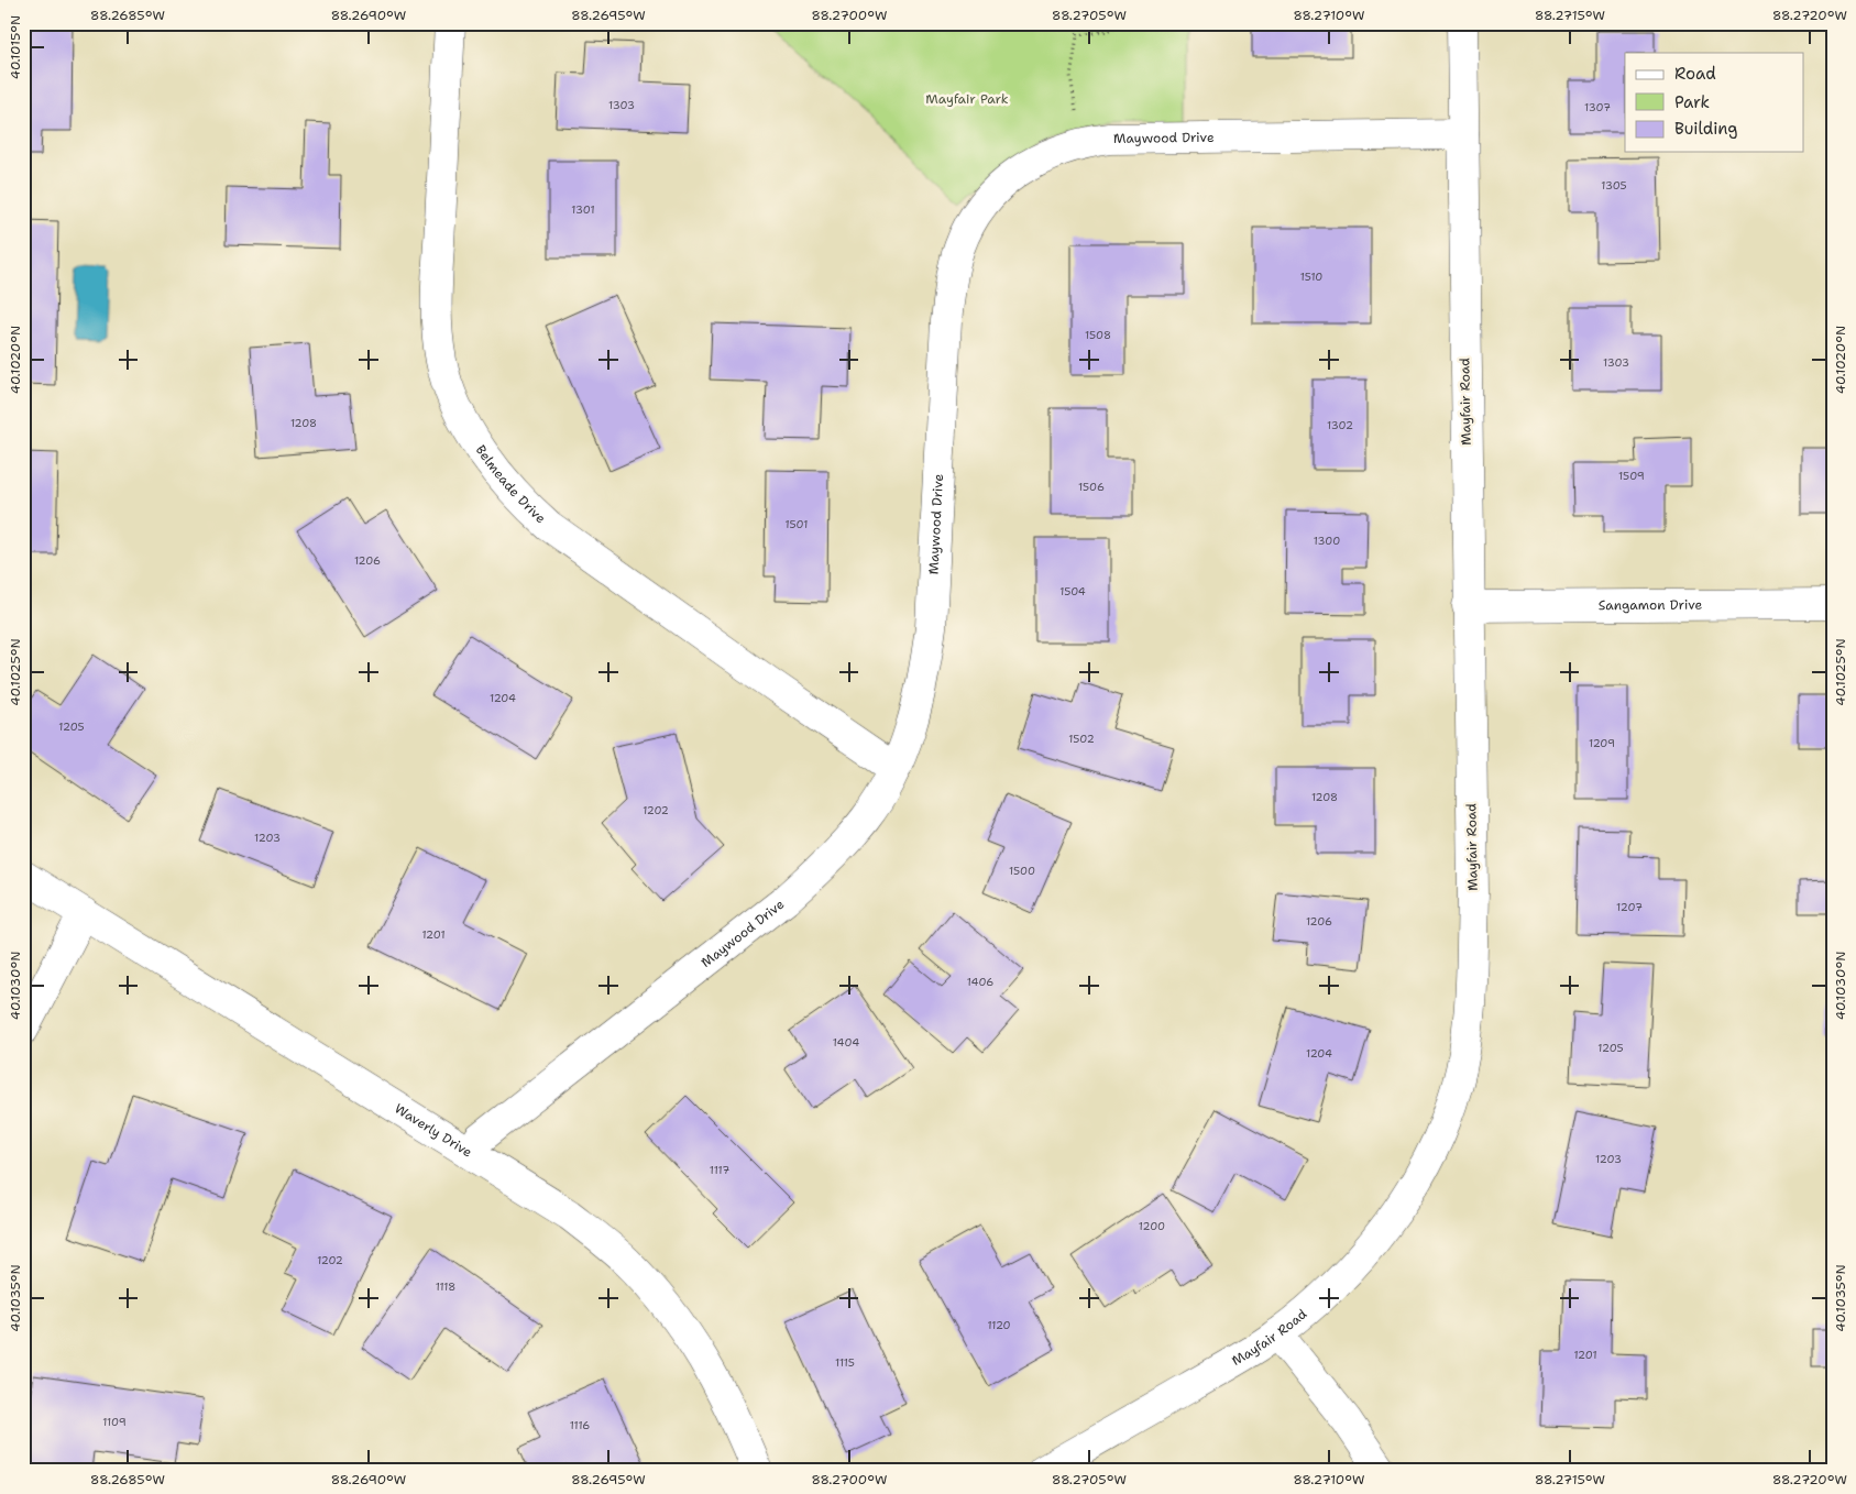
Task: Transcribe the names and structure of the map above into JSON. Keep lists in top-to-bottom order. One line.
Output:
{"streets":{"street":["Maywood Drive","Mayfair Road","Belmeade Drive","Sangamon Drive","Waverly Drive"]},"crossings":[["Maywood Drive","Mayfair Road"],["Maywood Drive","Belmeade Drive"],["Maywood Drive","Waverly Drive"],["Mayfair Road","Sangamon Drive"]],"parks":["Mayfair Park"],"house_numbers":["1303","1307","1305","1301","1510","1508","1303","1208","1302","1509","1506","1501","1300","1206","1504","1204","1205","1502","1209","1208","1202","1203","1500","1207","1206","1201","1406","1404","1205","1204","1203","1117","1200","1202","1118","1120","1201","1115","1109","1116"],"legend":["Road","Park","Building"],"coordinates":["88.2685°W","88.2690°W","88.2695°W","88.2700°W","88.2705°W","88.2710°W","88.2715°W","88.2720°W","40.1015°N","40.1020°N","40.1025°N","40.1030°N","40.1035°N"]}
